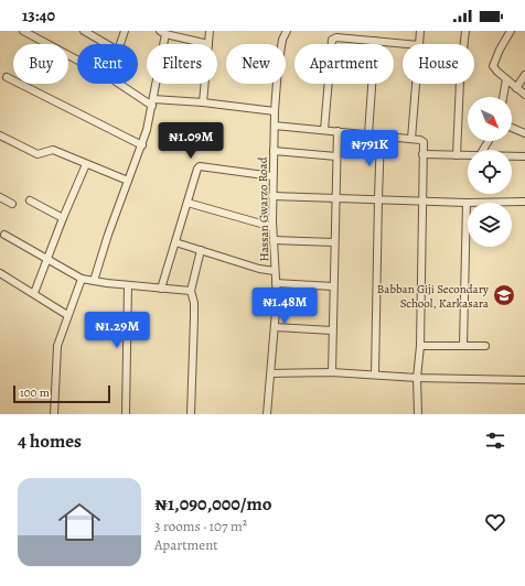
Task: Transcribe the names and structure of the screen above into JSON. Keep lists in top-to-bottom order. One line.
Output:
{"streets":{"street":["Hassan Gwarzo Road"]},"places":{"school or university":["Babban Giji Secondary School, Karkasara"]},"scale_bar":"100 m","north":"bottom right","page":{"status":"13:40","chip":["Buy","Rent","Filters","New","Apartment","House"],"price":["₦1.09M","₦791K","₦1.48M","₦1.29M"],"scale":"100 m","heading":"4 homes","list":[{"name":"₦1,090,000/mo","note":"3 rooms · 107 m² · Apartment"}]}}
